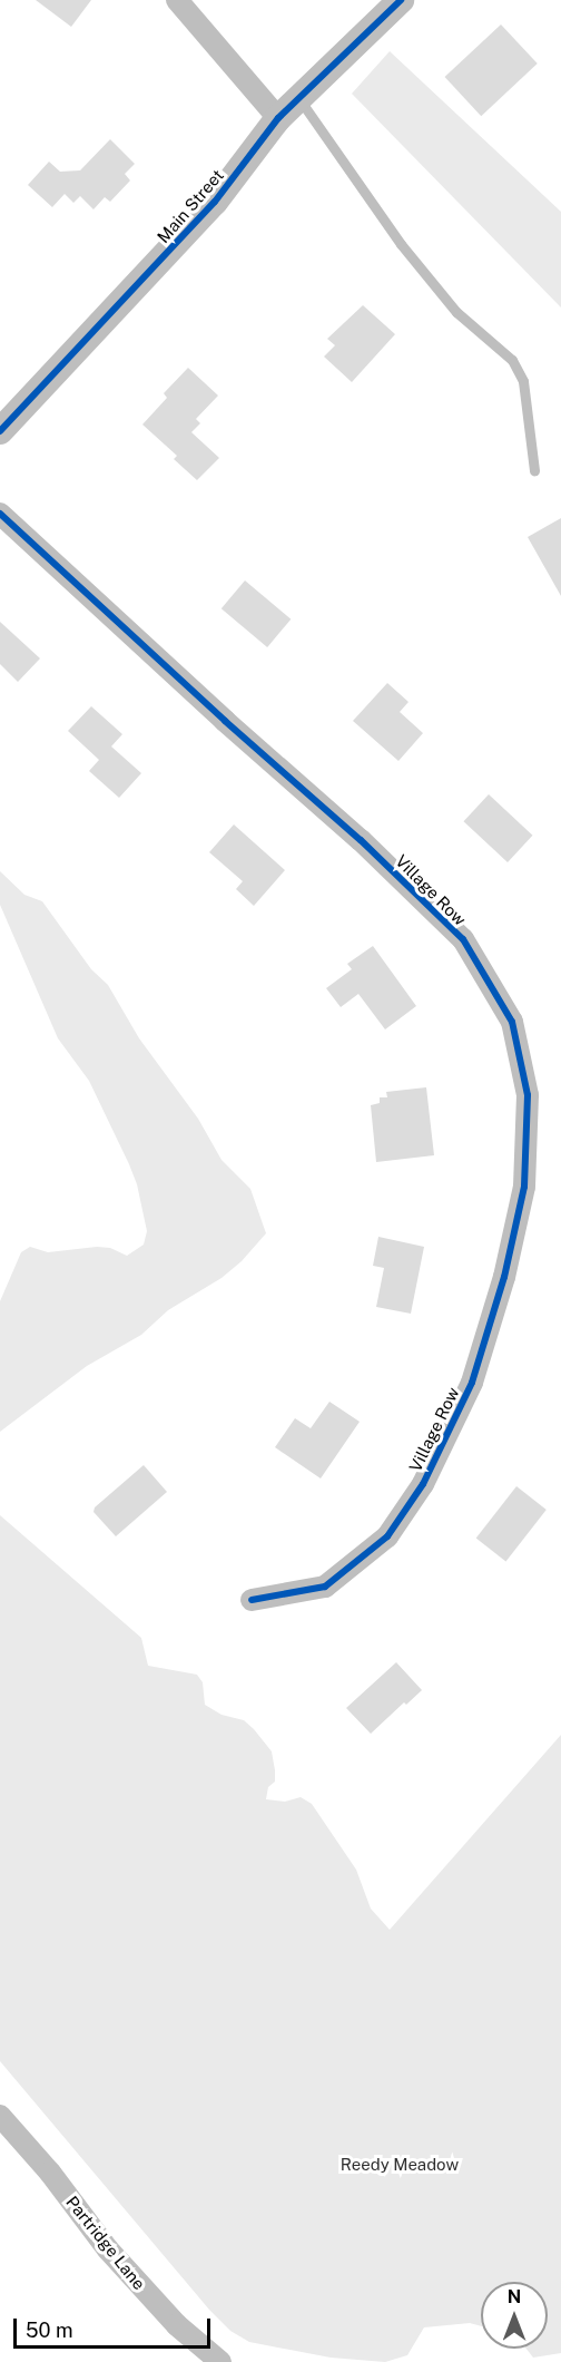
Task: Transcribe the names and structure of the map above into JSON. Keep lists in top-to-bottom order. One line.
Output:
{"streets":{"street":["Main Street","Village Row","Partridge Lane"]},"parks":["Reedy Meadow"],"scale_bar":"50 m","north":"top"}
